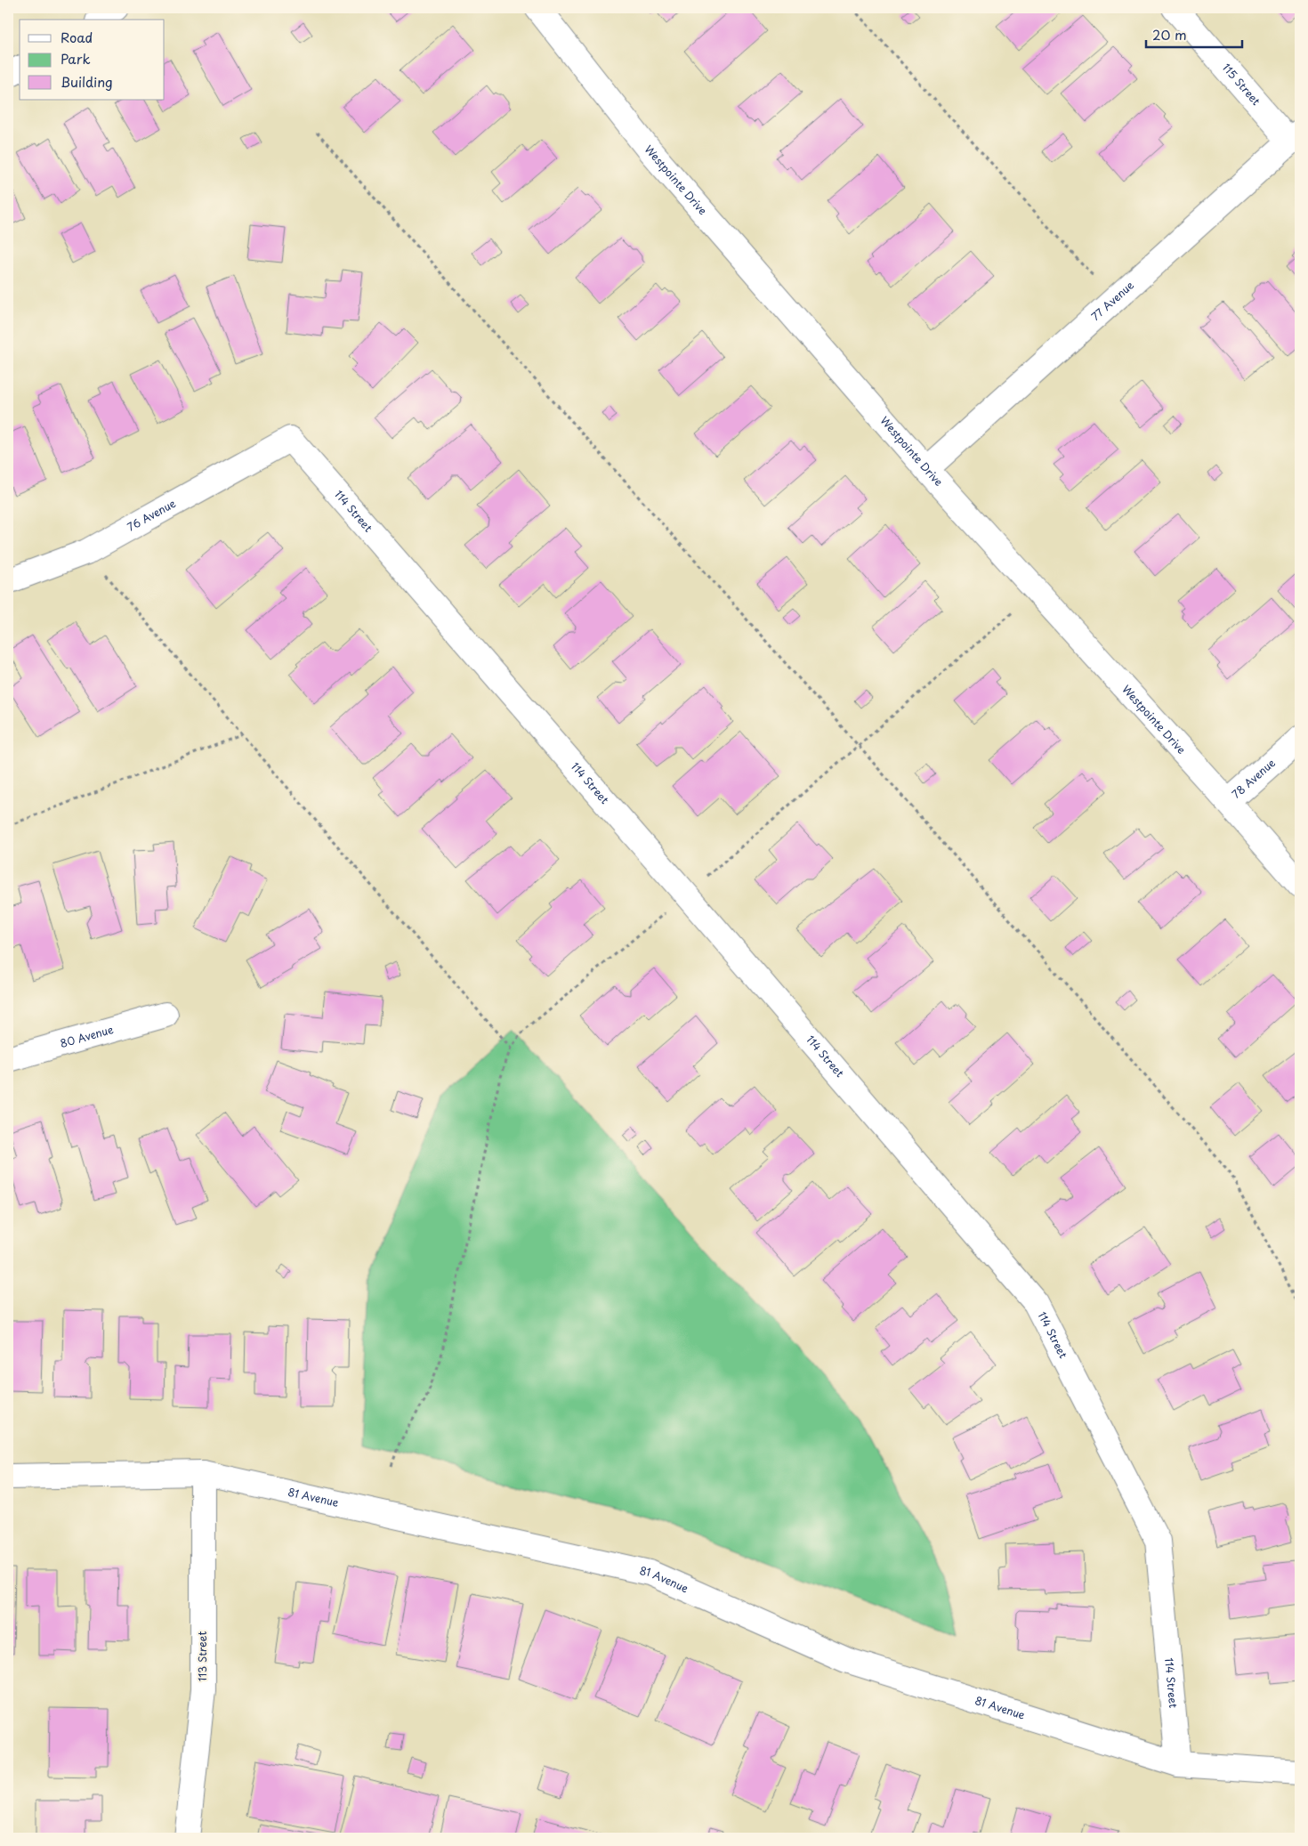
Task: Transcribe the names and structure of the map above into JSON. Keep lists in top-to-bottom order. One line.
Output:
{"streets":{"street":["115 Street","Westpointe Drive","77 Avenue","114 Street","76 Avenue","78 Avenue","80 Avenue","81 Avenue","113 Street"]},"crossings":[["115 Street","77 Avenue"],["Westpointe Drive","77 Avenue"],["Westpointe Drive","78 Avenue"],["114 Street","76 Avenue"],["114 Street","81 Avenue"],["81 Avenue","113 Street"]],"legend":["Road","Park","Building"],"scale_bar":"20 m"}
